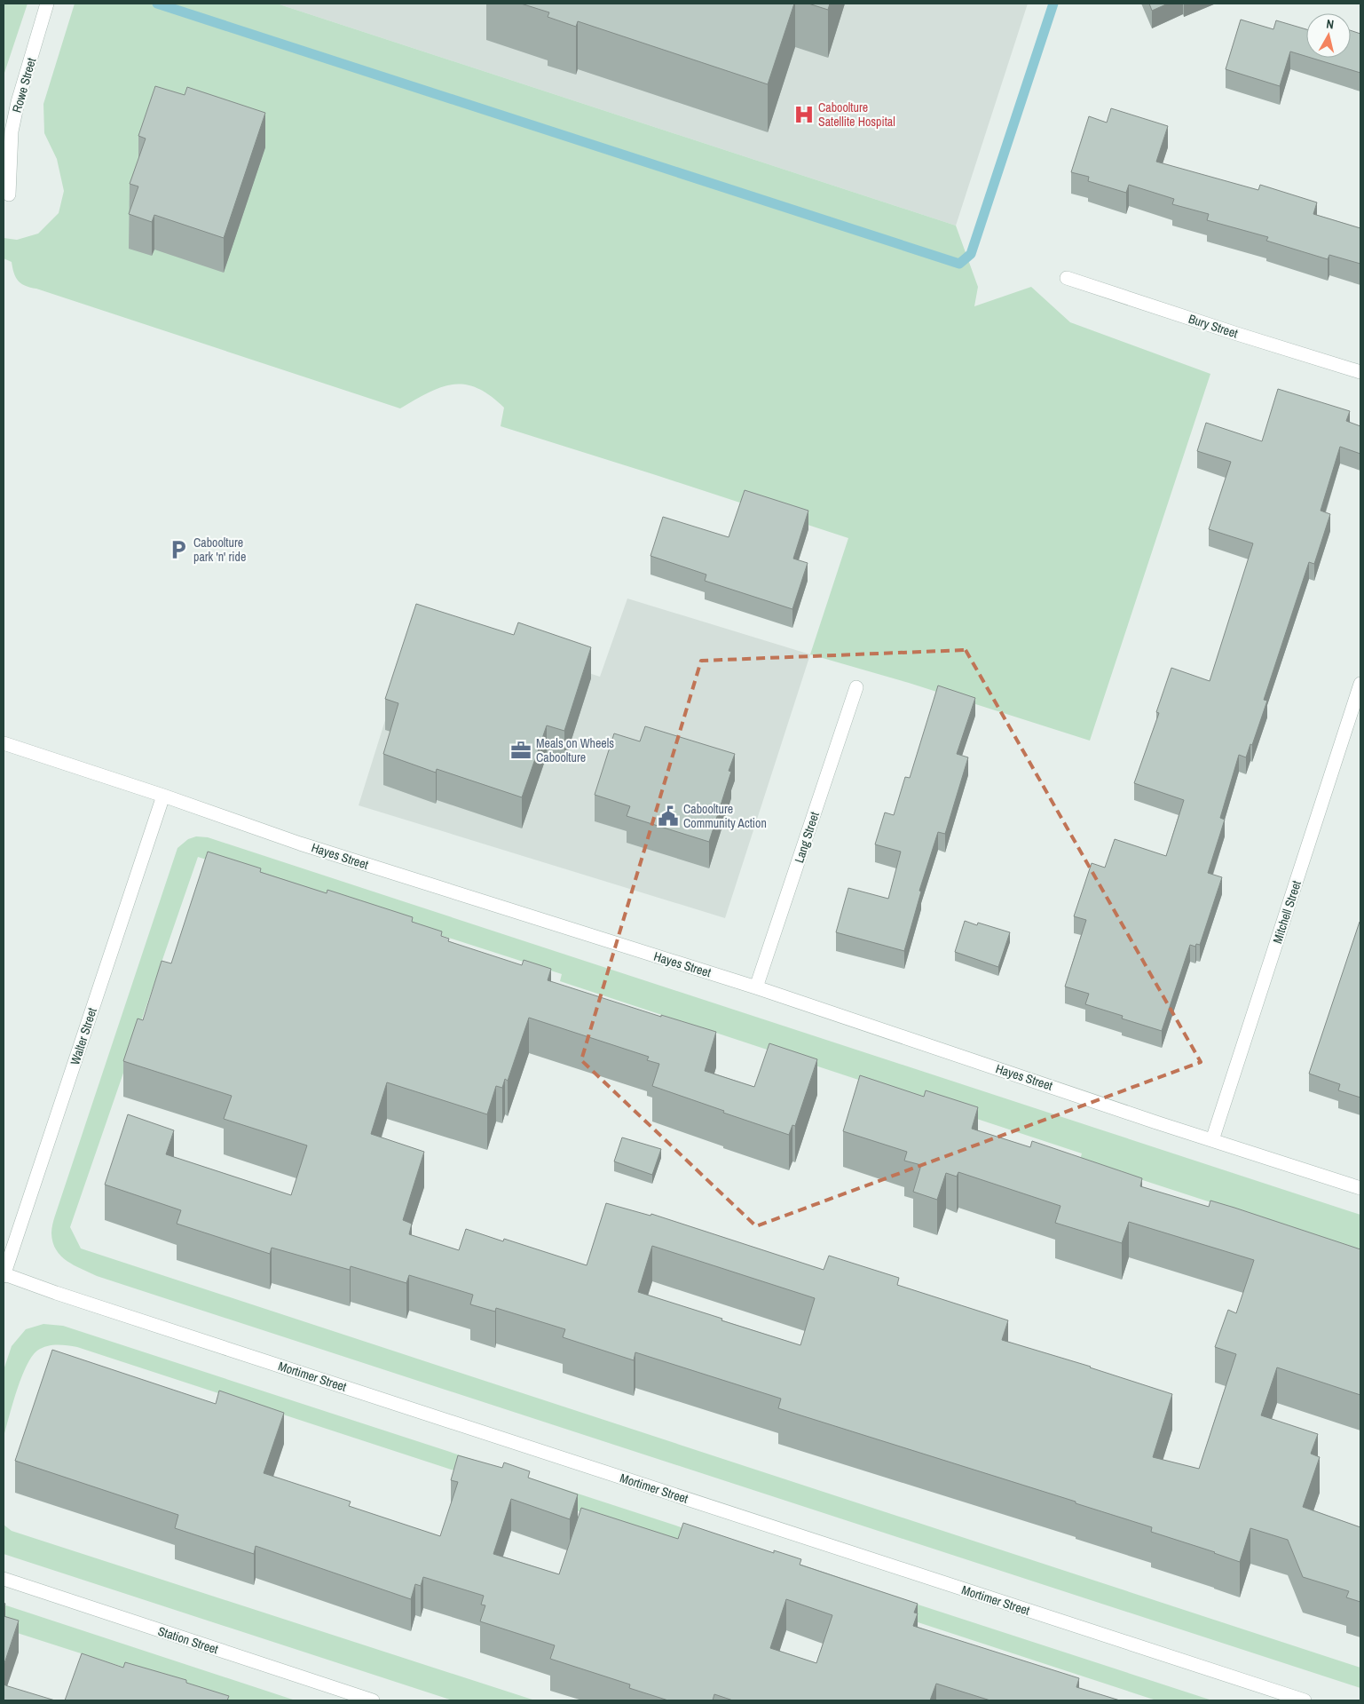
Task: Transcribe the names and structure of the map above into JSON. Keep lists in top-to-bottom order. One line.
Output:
{"streets":{"street":["Rowe Street","Bury Street","Lang Street","Hayes Street","Mitchell Street","Walter Street","Mortimer Street","Station Street"]},"crossings":[["Lang Street","Hayes Street"],["Hayes Street","Mitchell Street"],["Hayes Street","Walter Street"],["Walter Street","Mortimer Street"]],"places":{"hospital":["Caboolture Satellite Hospital"],"parking":["Caboolture park 'n' ride"],"office":["Meals on Wheels Caboolture"],"public building":["Caboolture Community Action"]},"north":"top"}
